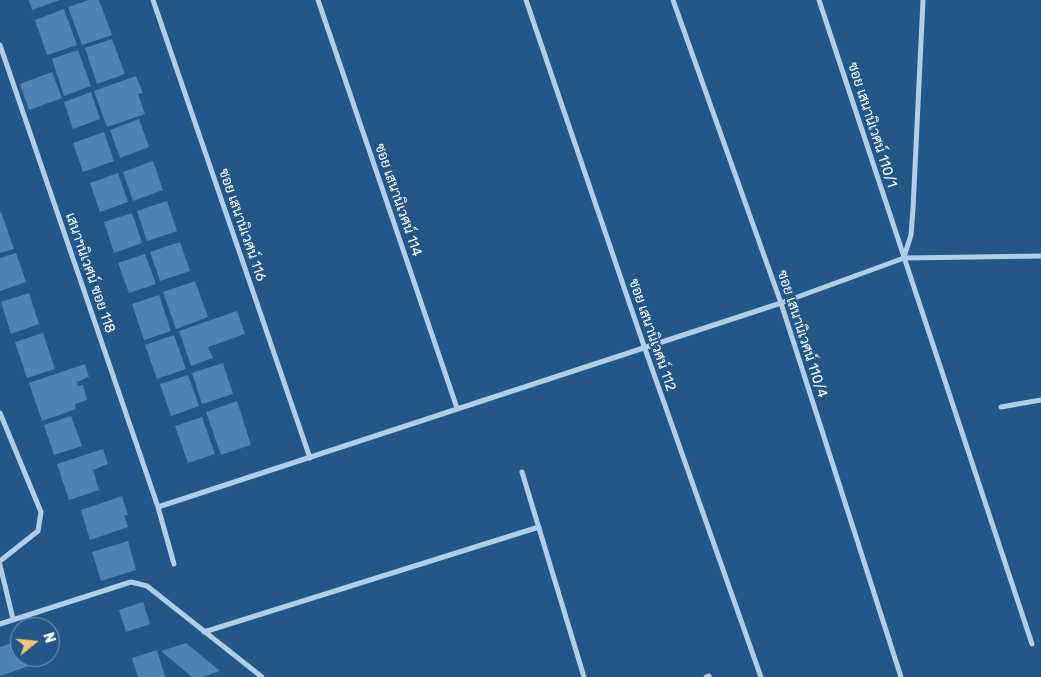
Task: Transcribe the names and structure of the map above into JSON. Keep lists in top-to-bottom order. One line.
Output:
{"streets":{"street":["ซอย เสนานิเวศน์ 110/1","ซอย เสนานิเวศน์ 114","ซอย เสนานิเวศน์ 116","เสนาฯนิเวศน์ ซอย 118","ซอย เสนานิเวศน์ 110/4","ซอย เสนานิเวศน์ 112"]},"north":"right"}
